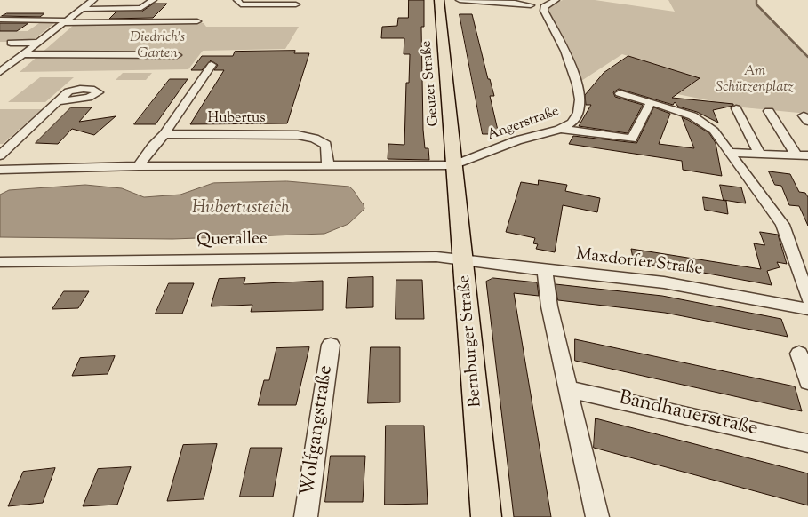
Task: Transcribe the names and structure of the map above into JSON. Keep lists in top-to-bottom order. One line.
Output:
{"streets":{"main road":["Geuzer Straße","Bernburger Straße"],"street":["Hubertus","Angerstraße","Querallee","Maxdorfer Straße","Bandhauerstraße","Wolfgangstraße"]},"crossings":[["Geuzer Straße","Angerstraße"],["Geuzer Straße","Bernburger Straße"],["Angerstraße","Bernburger Straße"],["Querallee","Maxdorfer Straße"],["Querallee","Bernburger Straße"],["Maxdorfer Straße","Bernburger Straße"]],"water":["Hubertusteich"],"parks":["Diedrich's Garten","Am Schützenplatz"]}
